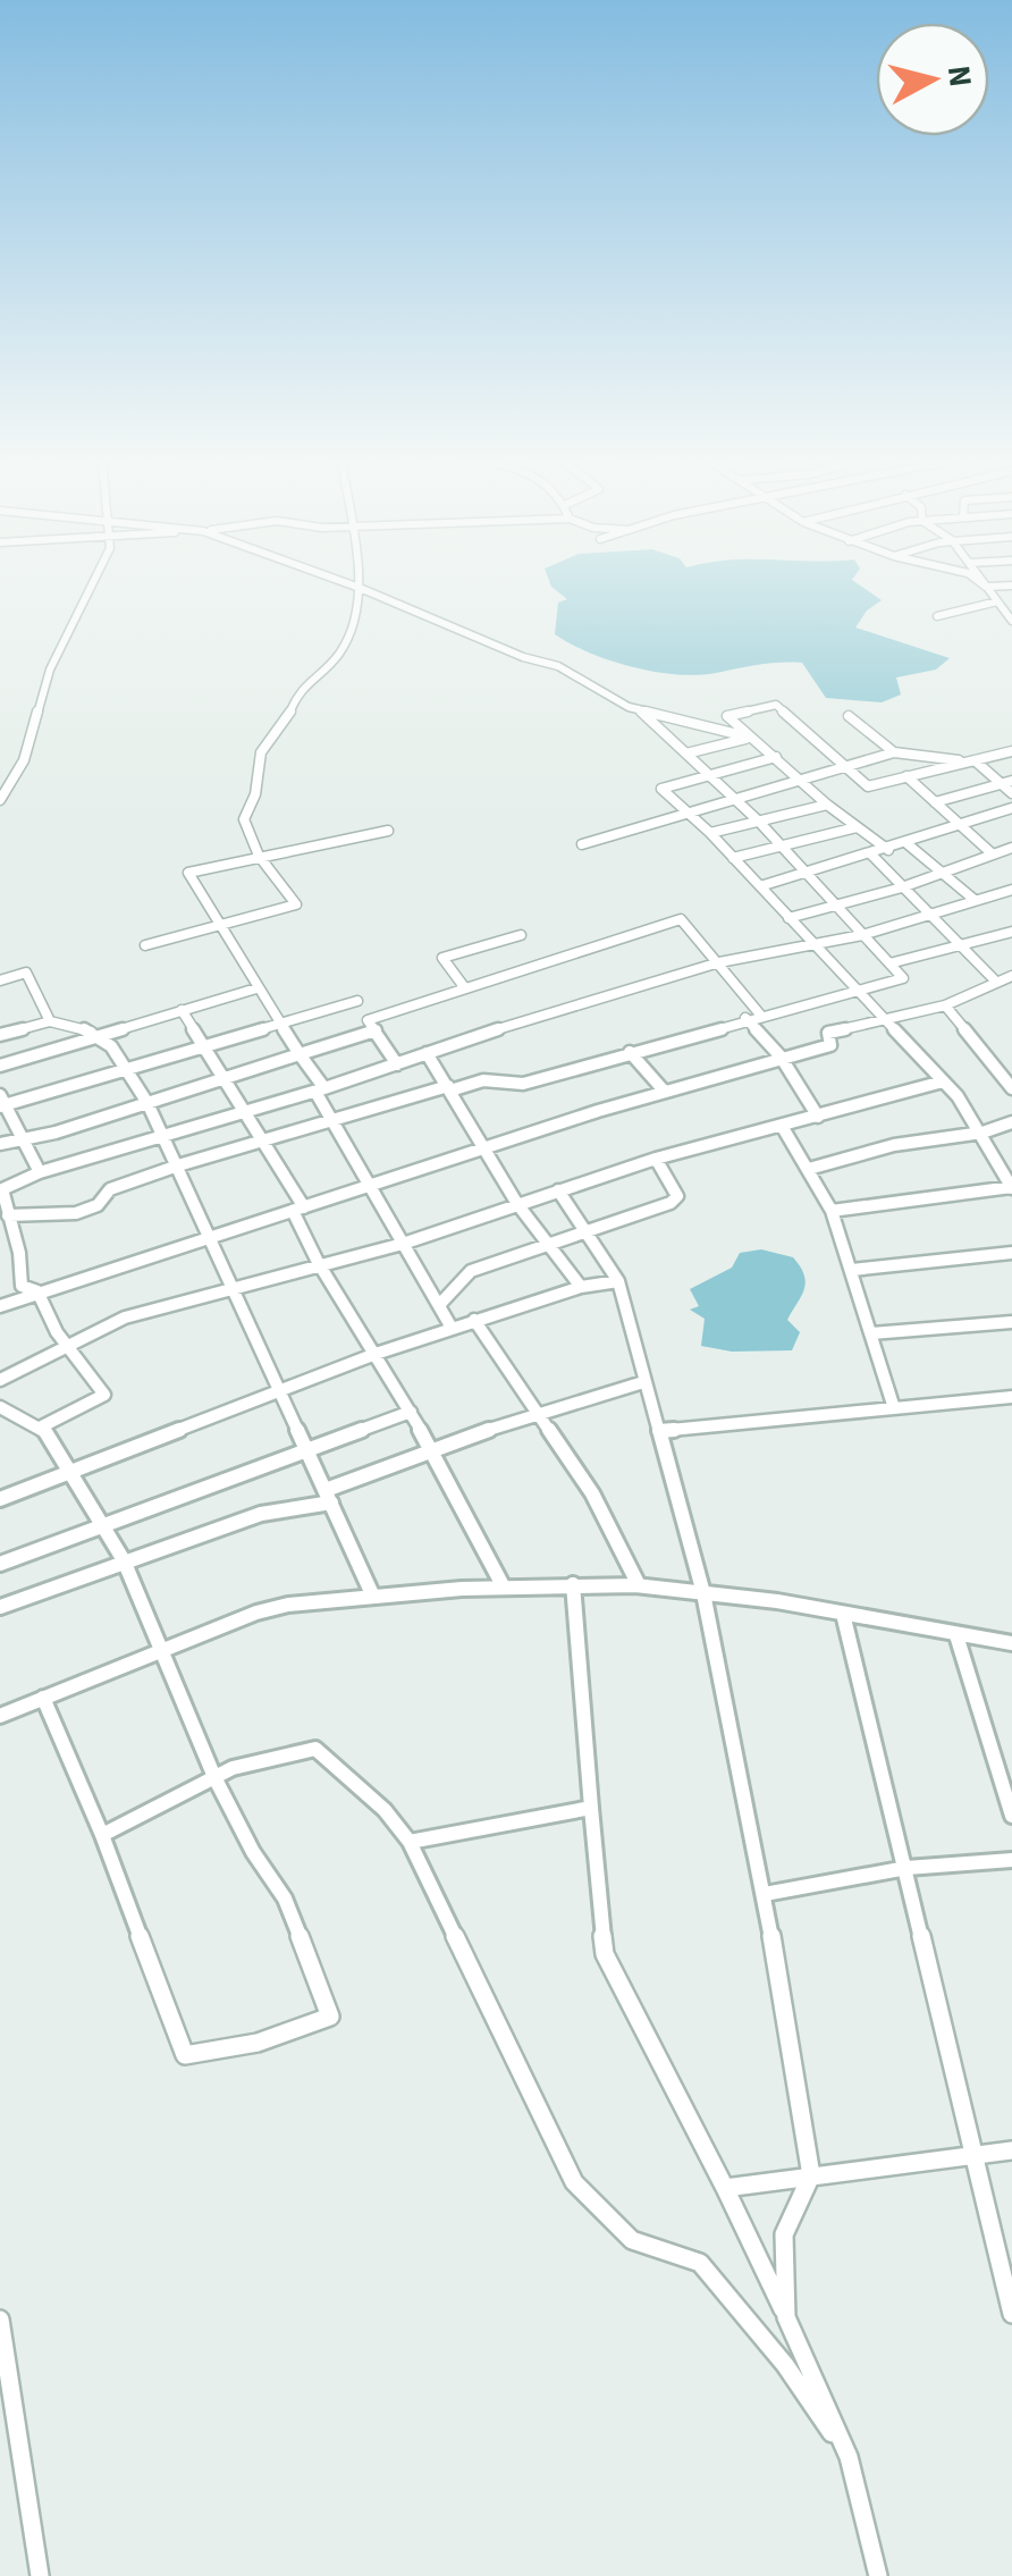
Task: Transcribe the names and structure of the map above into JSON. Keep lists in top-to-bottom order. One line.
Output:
{"north":"right"}
